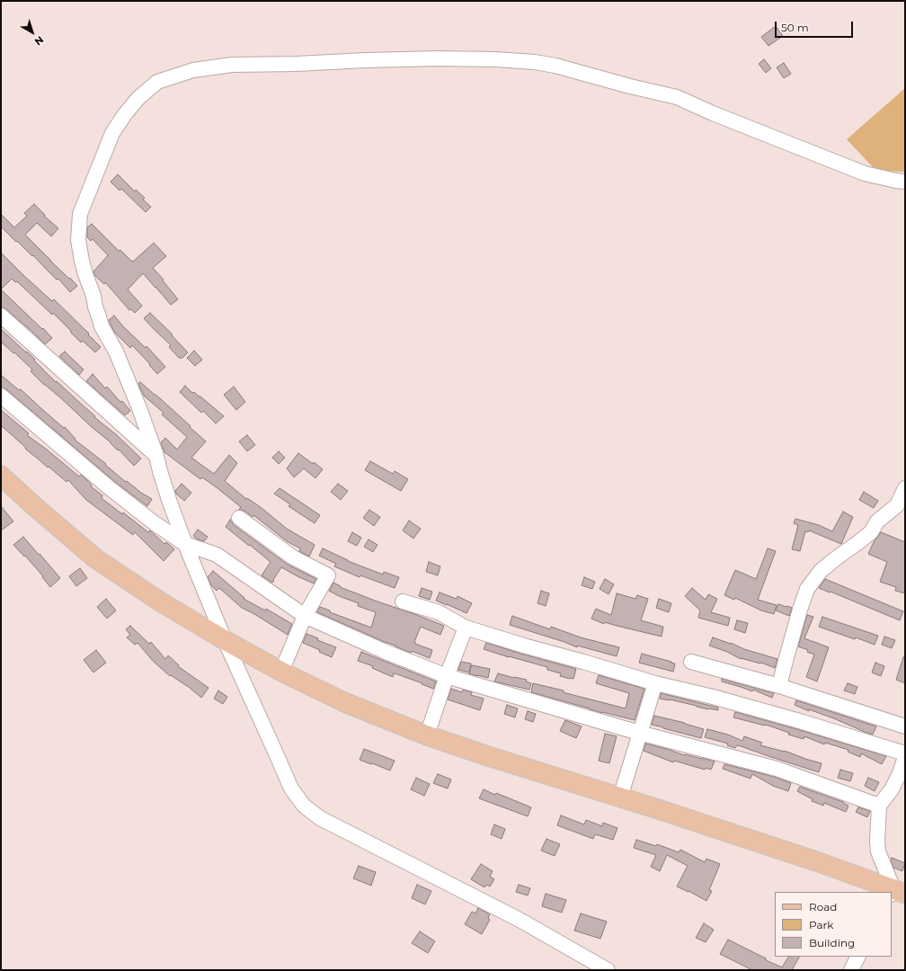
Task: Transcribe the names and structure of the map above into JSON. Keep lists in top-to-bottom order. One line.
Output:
{"legend":["Road","Park","Building"],"scale_bar":"50 m","north":"bottom right"}
